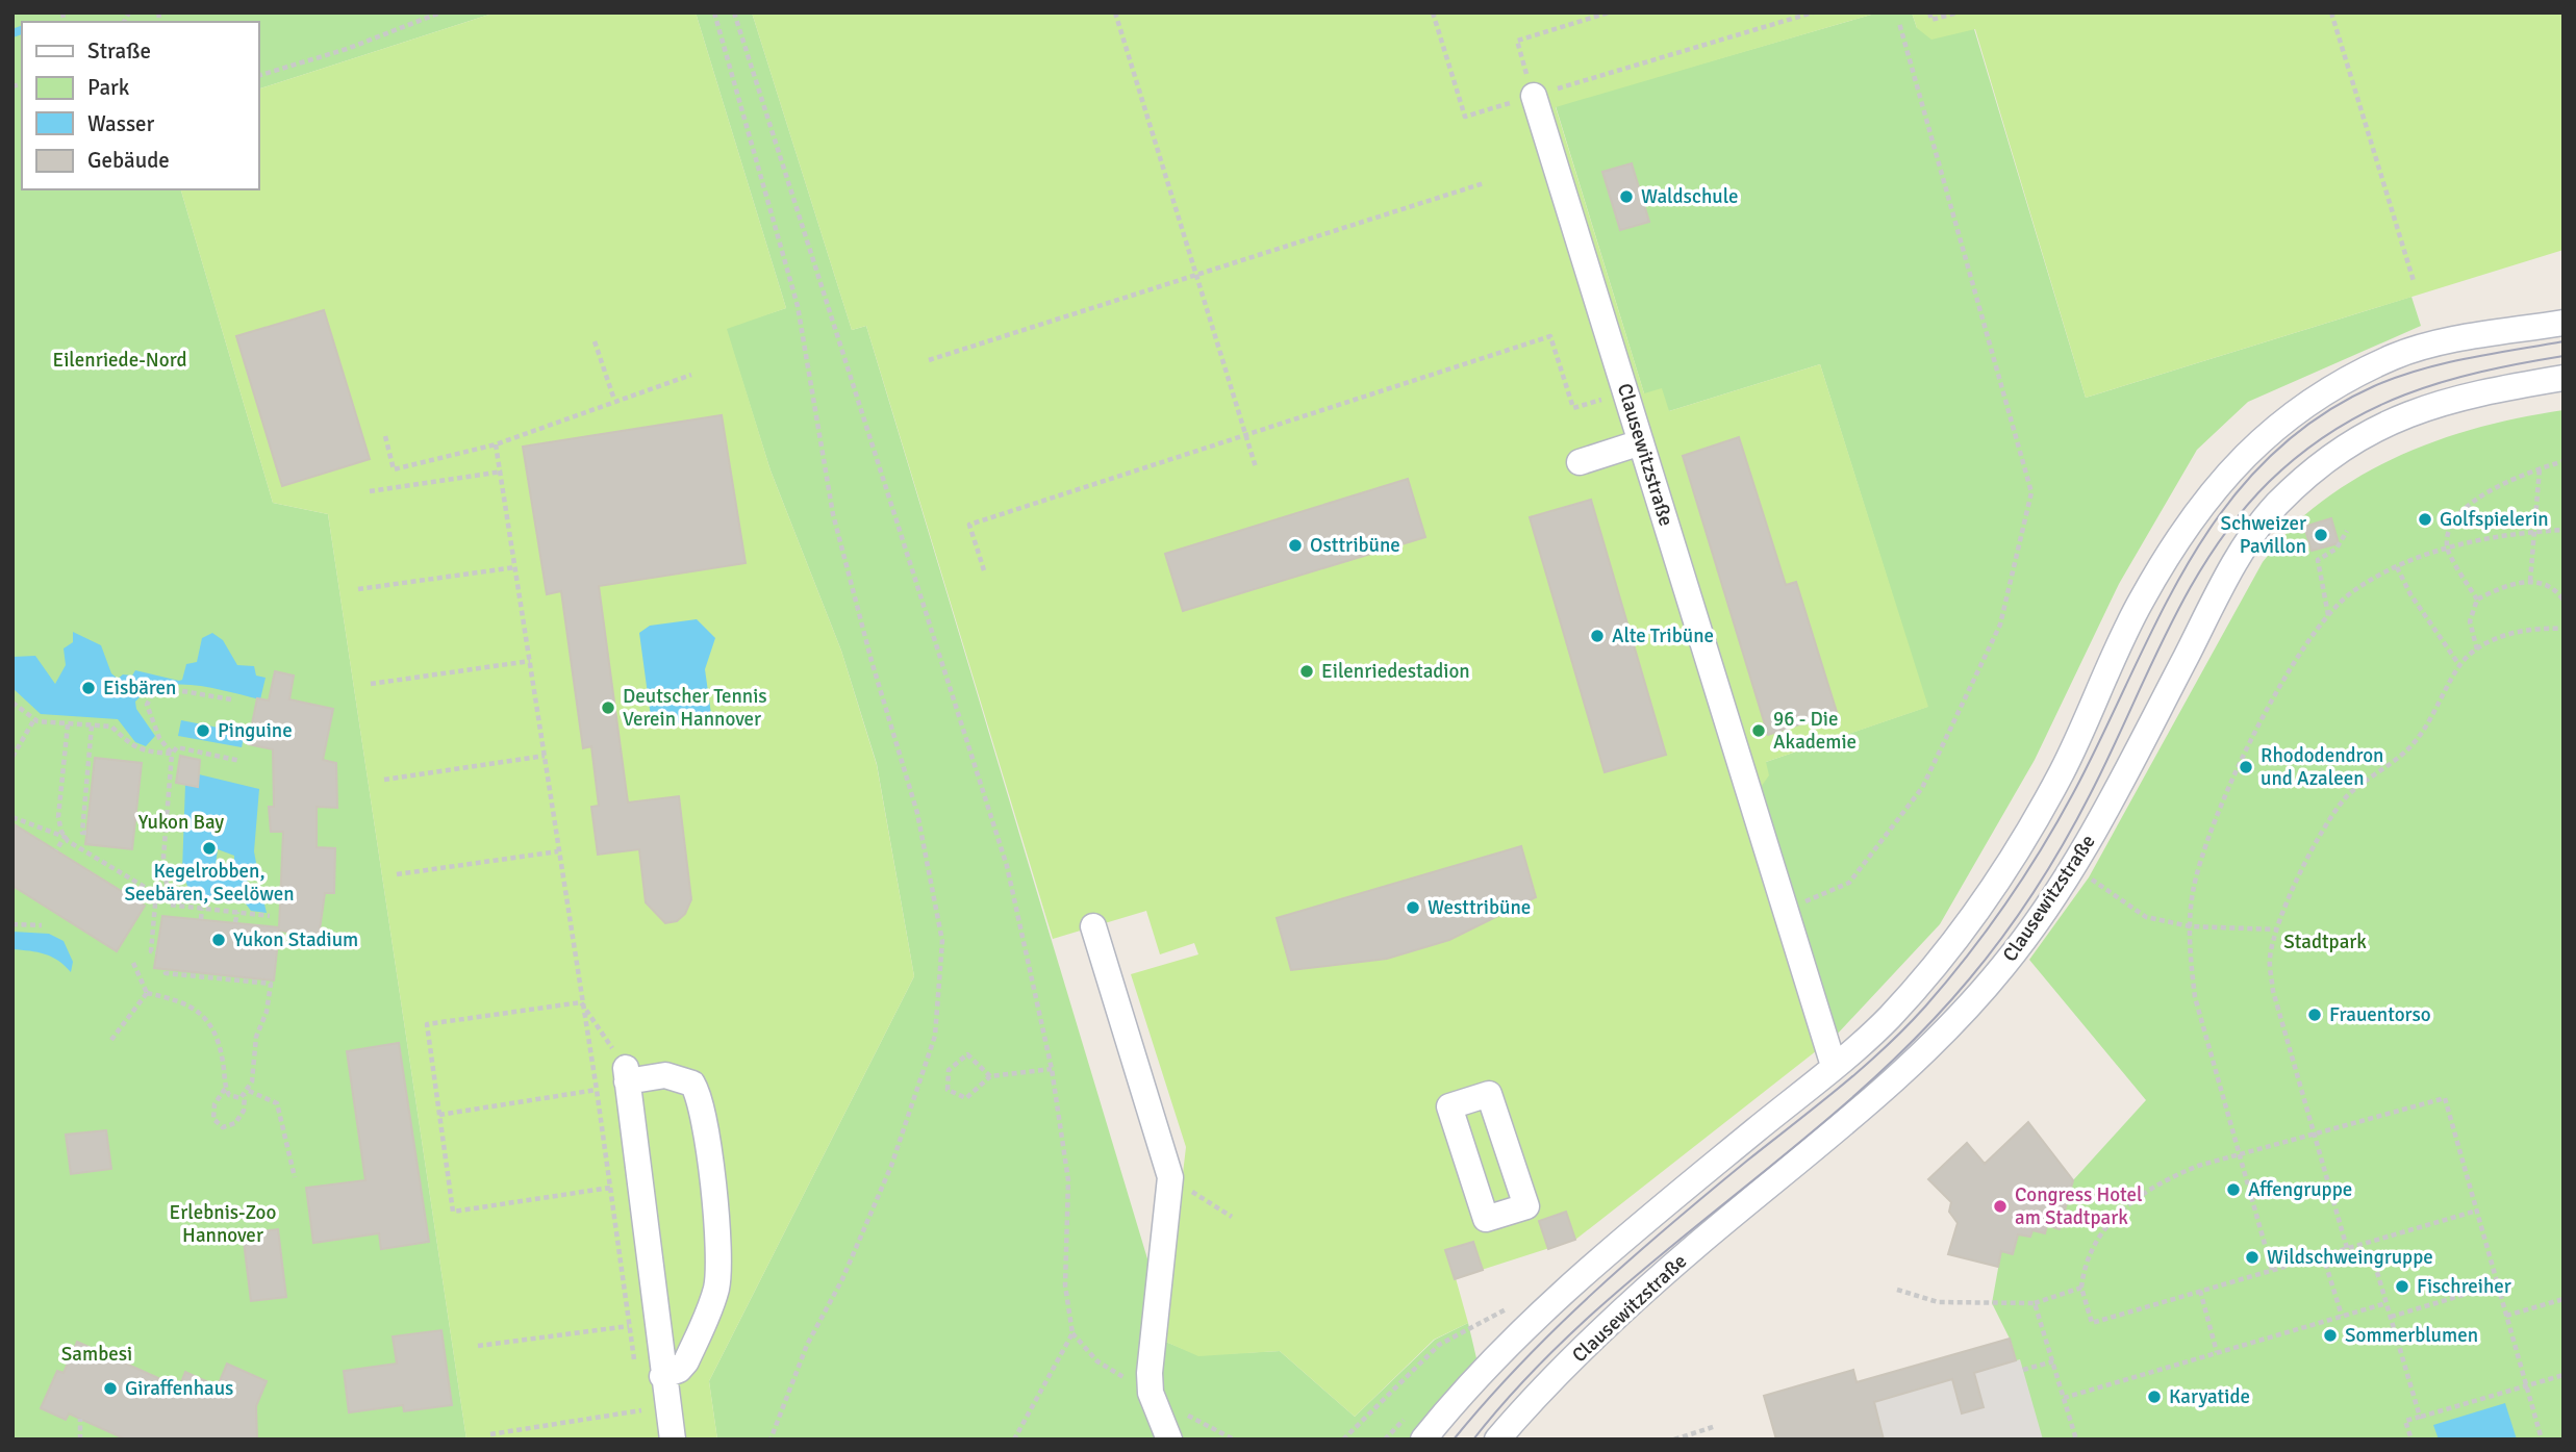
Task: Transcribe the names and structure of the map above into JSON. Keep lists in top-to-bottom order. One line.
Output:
{"streets":{"street":["Clausewitzstraße"]},"parks":["Eilenriede-Nord","Yukon Bay","Stadtpark","Erlebnis-Zoo Hannover","Sambesi"],"places":["Waldschule","Golfspielerin","Schweizer Pavillon","Osttribüne","Alte Tribüne","Eilenriedestadion","Eisbären","Deutscher Tennis Verein Hannover","Pinguine","96 - Die Akademie","Rhododendron und Azaleen","Kegelrobben, Seebären, Seelöwen","Westtribüne","Yukon Stadium","Frauentorso","Affengruppe","Congress Hotel am Stadtpark","Wildschweingruppe","Fischreiher","Sommerblumen","Giraffenhaus","Karyatide"],"legend":["Straße","Park","Wasser","Gebäude"]}
